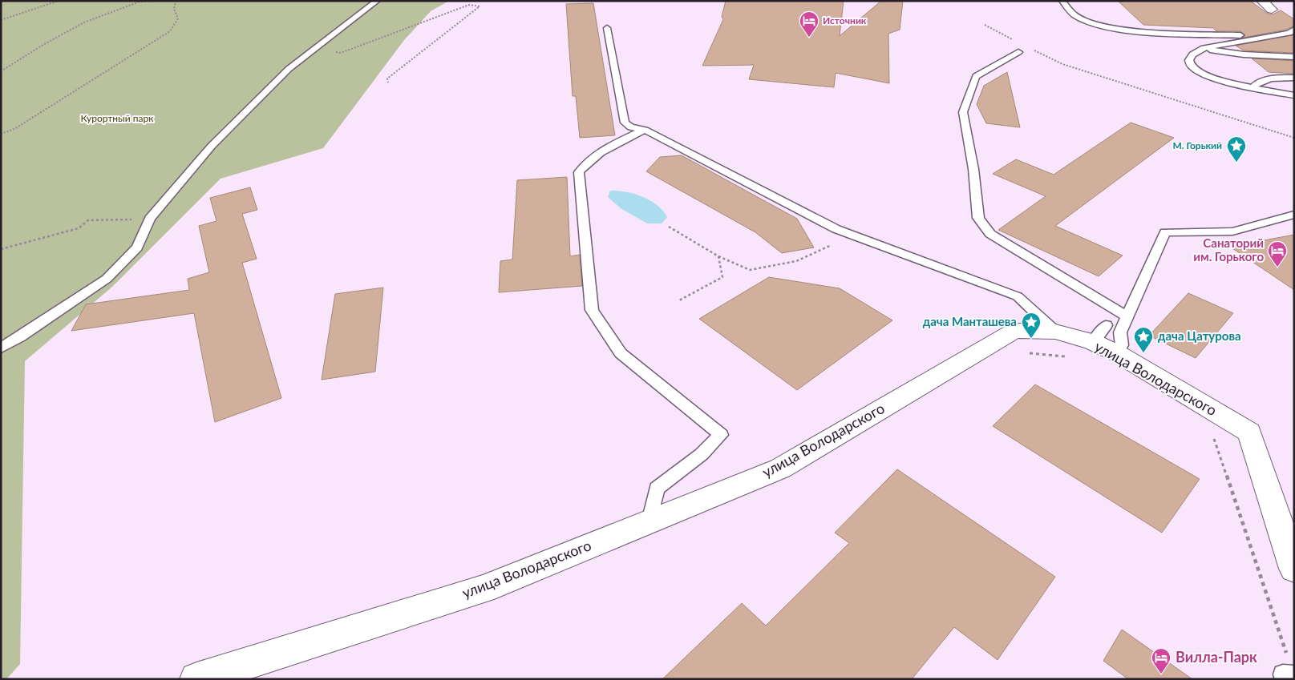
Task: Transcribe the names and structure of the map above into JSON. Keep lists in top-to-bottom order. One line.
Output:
{"streets":{"street":["улица Володарского"]},"parks":["Курортный парк"],"places":{"hotel":["Источник","Санаторий им. Горького","Вилла-Парк"],"place":["М. Горький","дача Манташева","дача Цатурова"]}}
